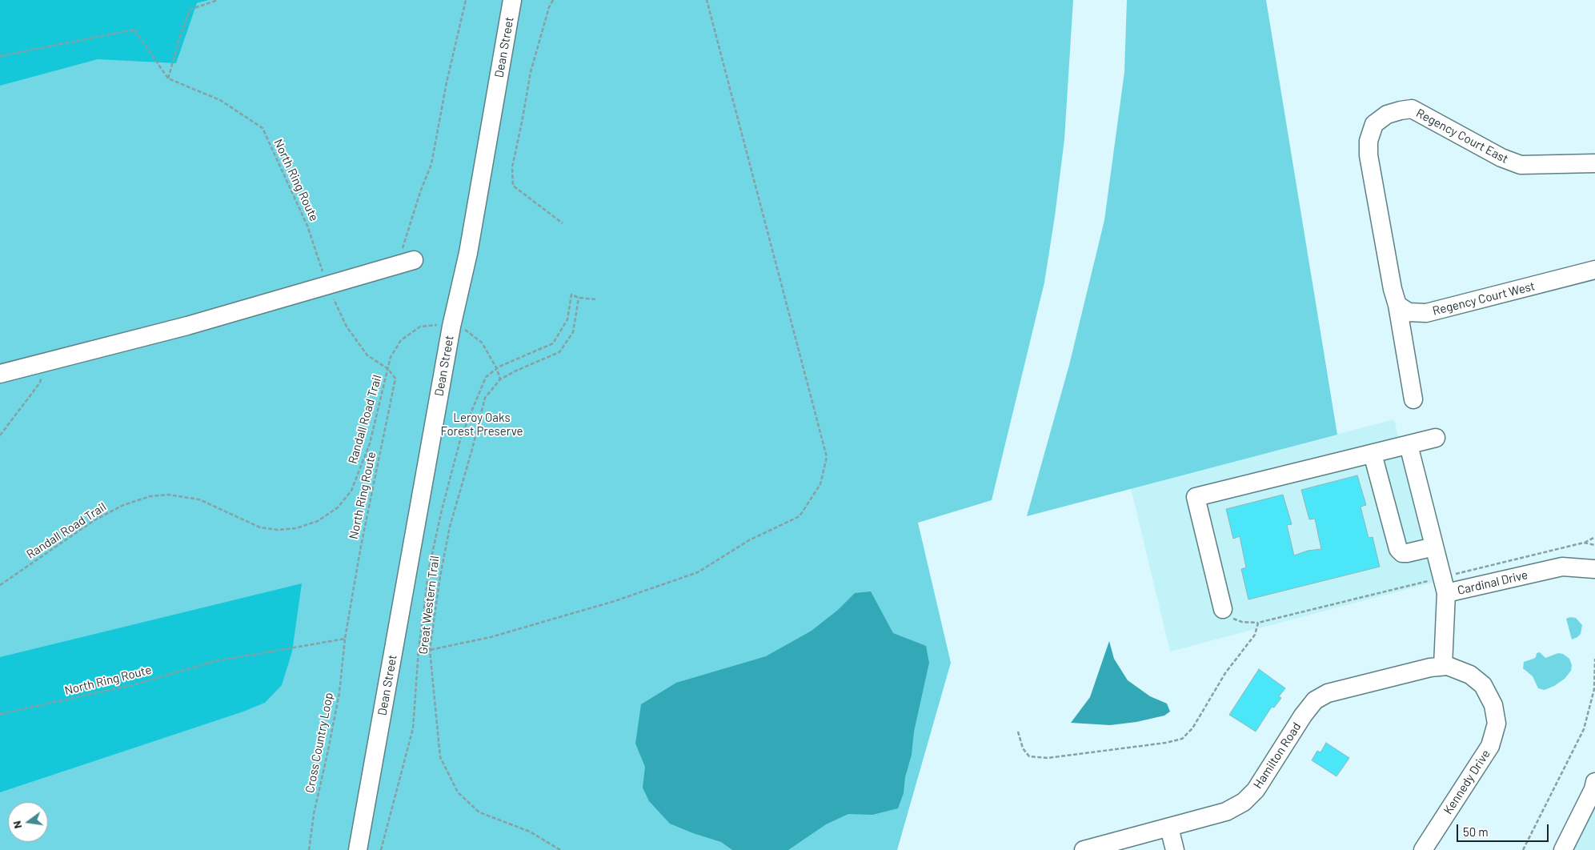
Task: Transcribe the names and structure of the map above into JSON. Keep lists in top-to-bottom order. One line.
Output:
{"streets":{"street":["Dean Street","Regency Court East","Regency Court West","Cardinal Drive","Hamilton Road","Kennedy Drive"],"path":["North Ring Route","Randall Road Trail","Great Western Trail","Cross Country Loop"]},"crossings":[["Regency Court East","Regency Court West"],["North Ring Route","Randall Road Trail"],["North Ring Route","Cross Country Loop"],["Hamilton Road","Kennedy Drive"]],"parks":["Leroy Oaks Forest Preserve"],"scale_bar":"50 m","north":"left"}
